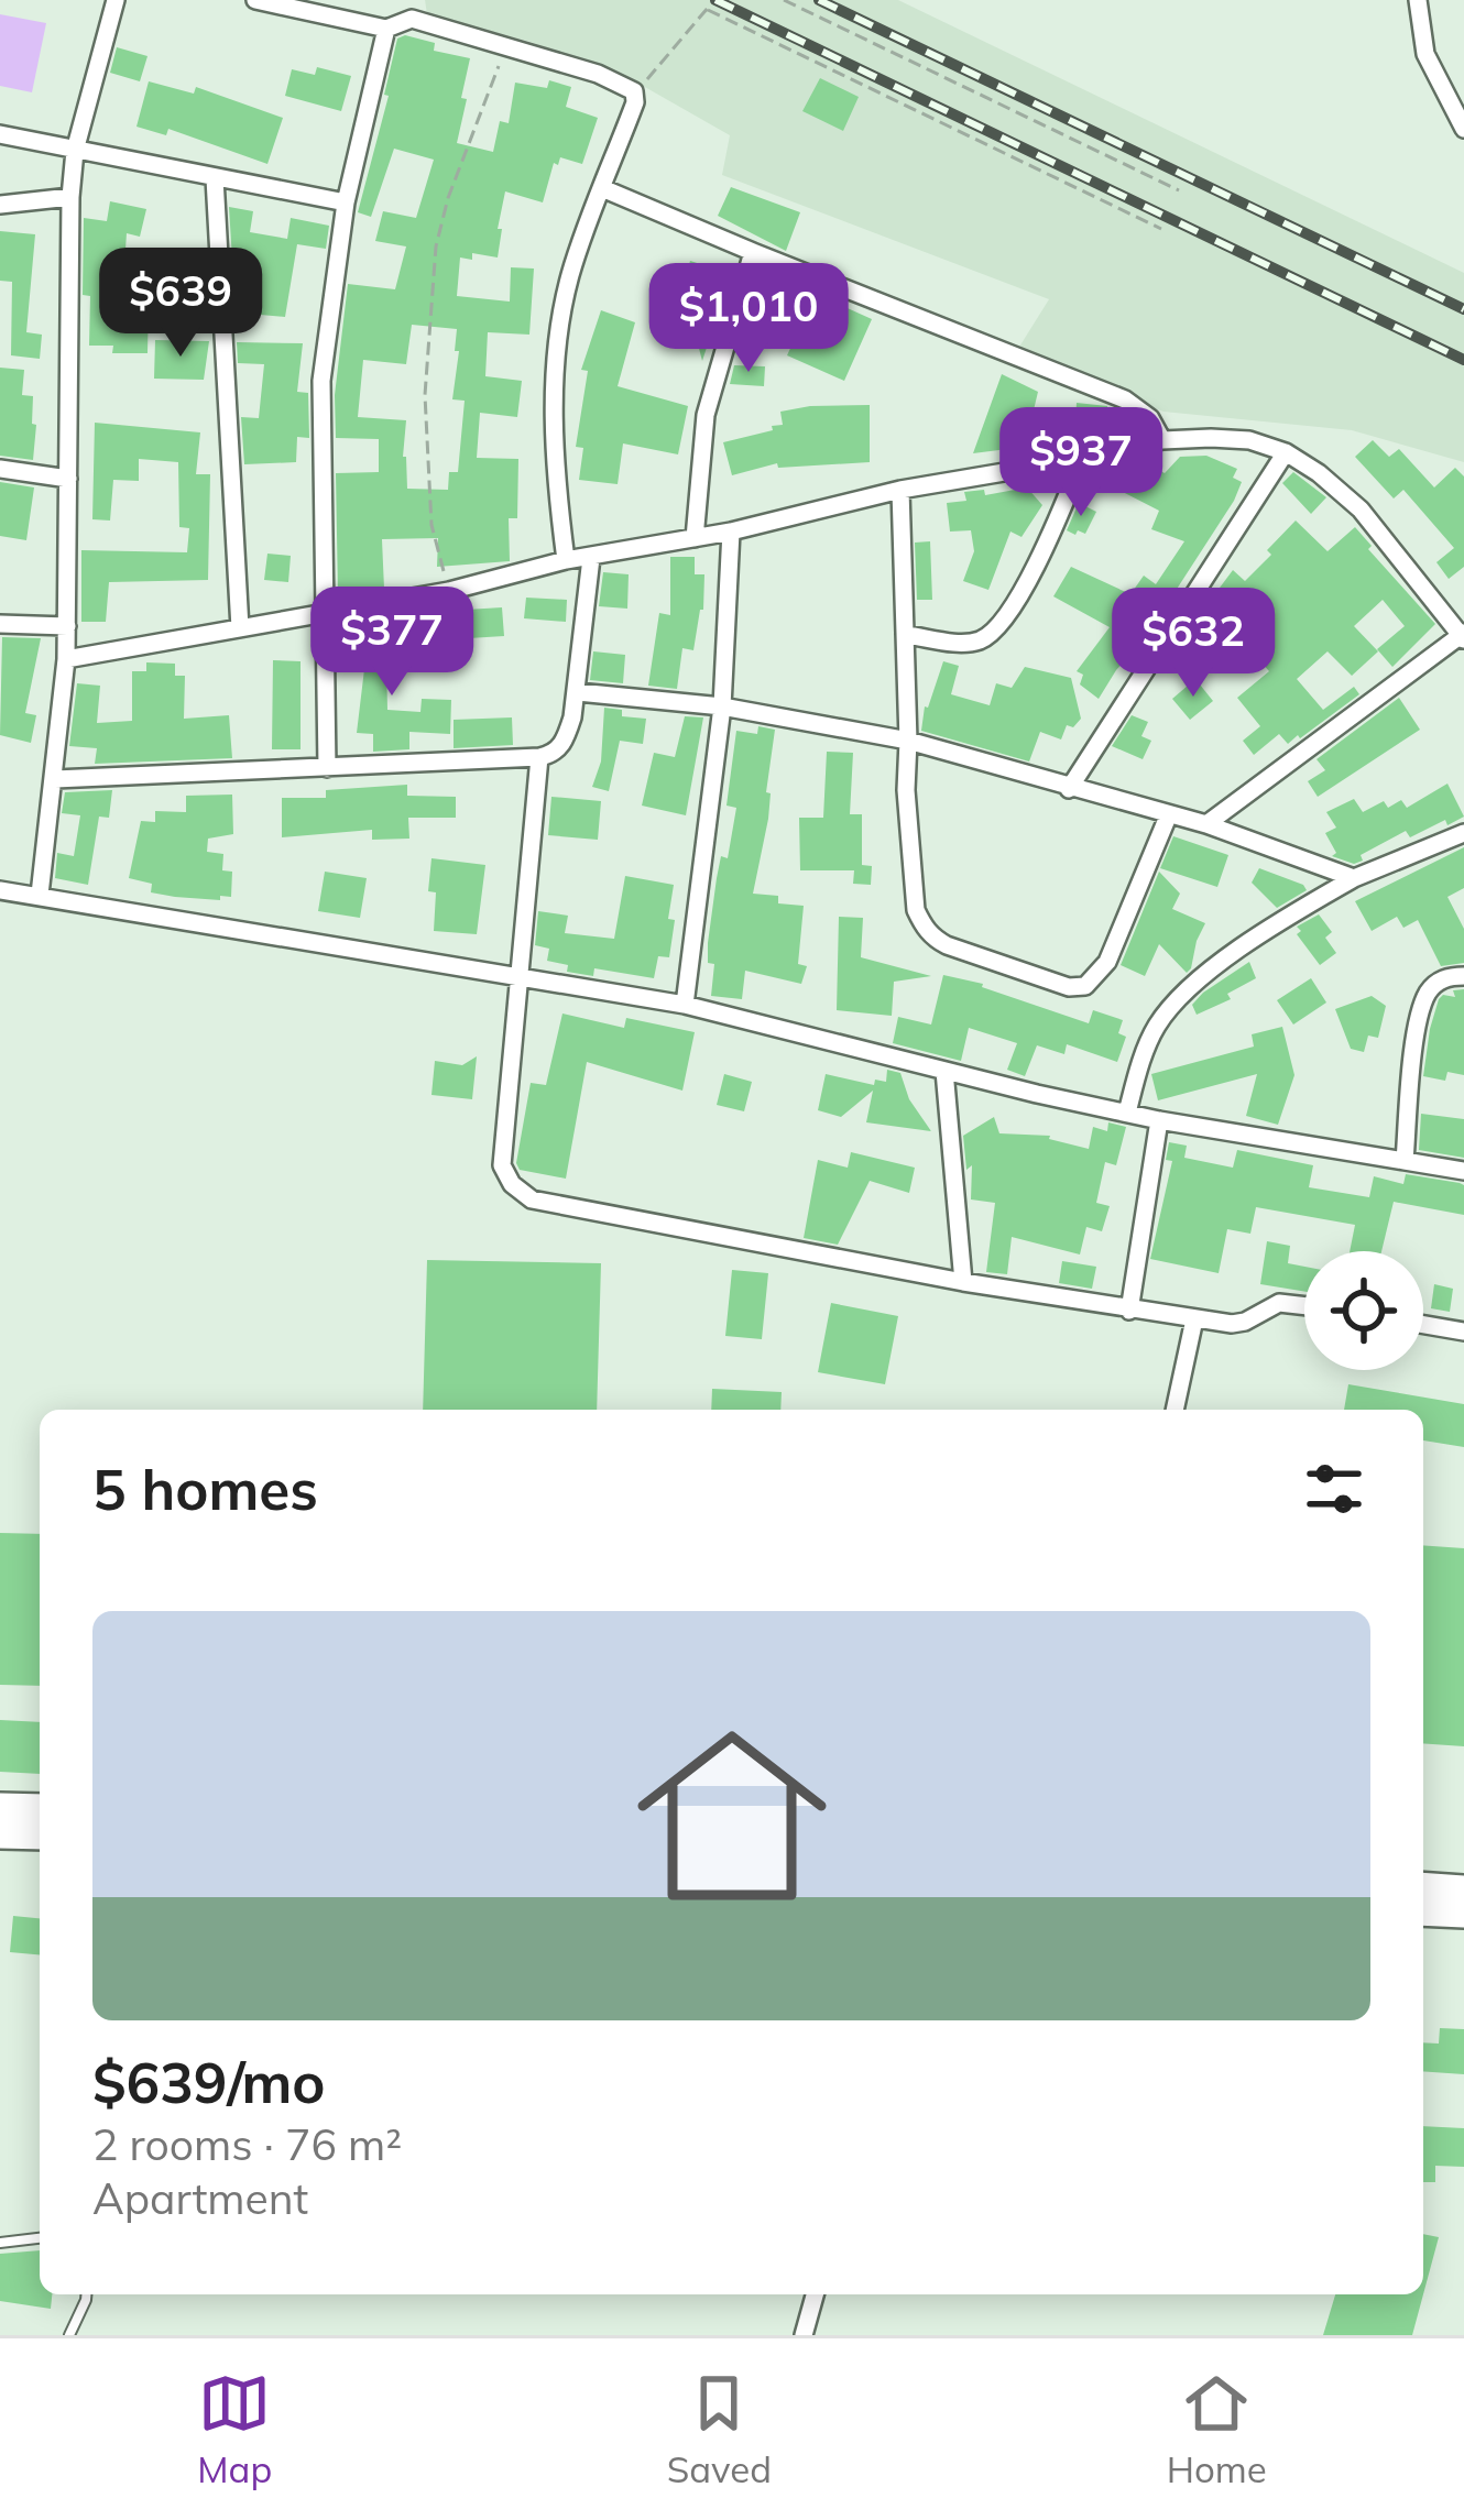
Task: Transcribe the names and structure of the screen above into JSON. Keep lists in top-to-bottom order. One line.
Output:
{"page":{"price":["$639","$1,010","$937","$377","$632"],"heading":"5 homes","list":[{"name":"$639/mo","note":"2 rooms · 76 m² · Apartment"}],"tabs":["Map","Saved","Home"]}}
